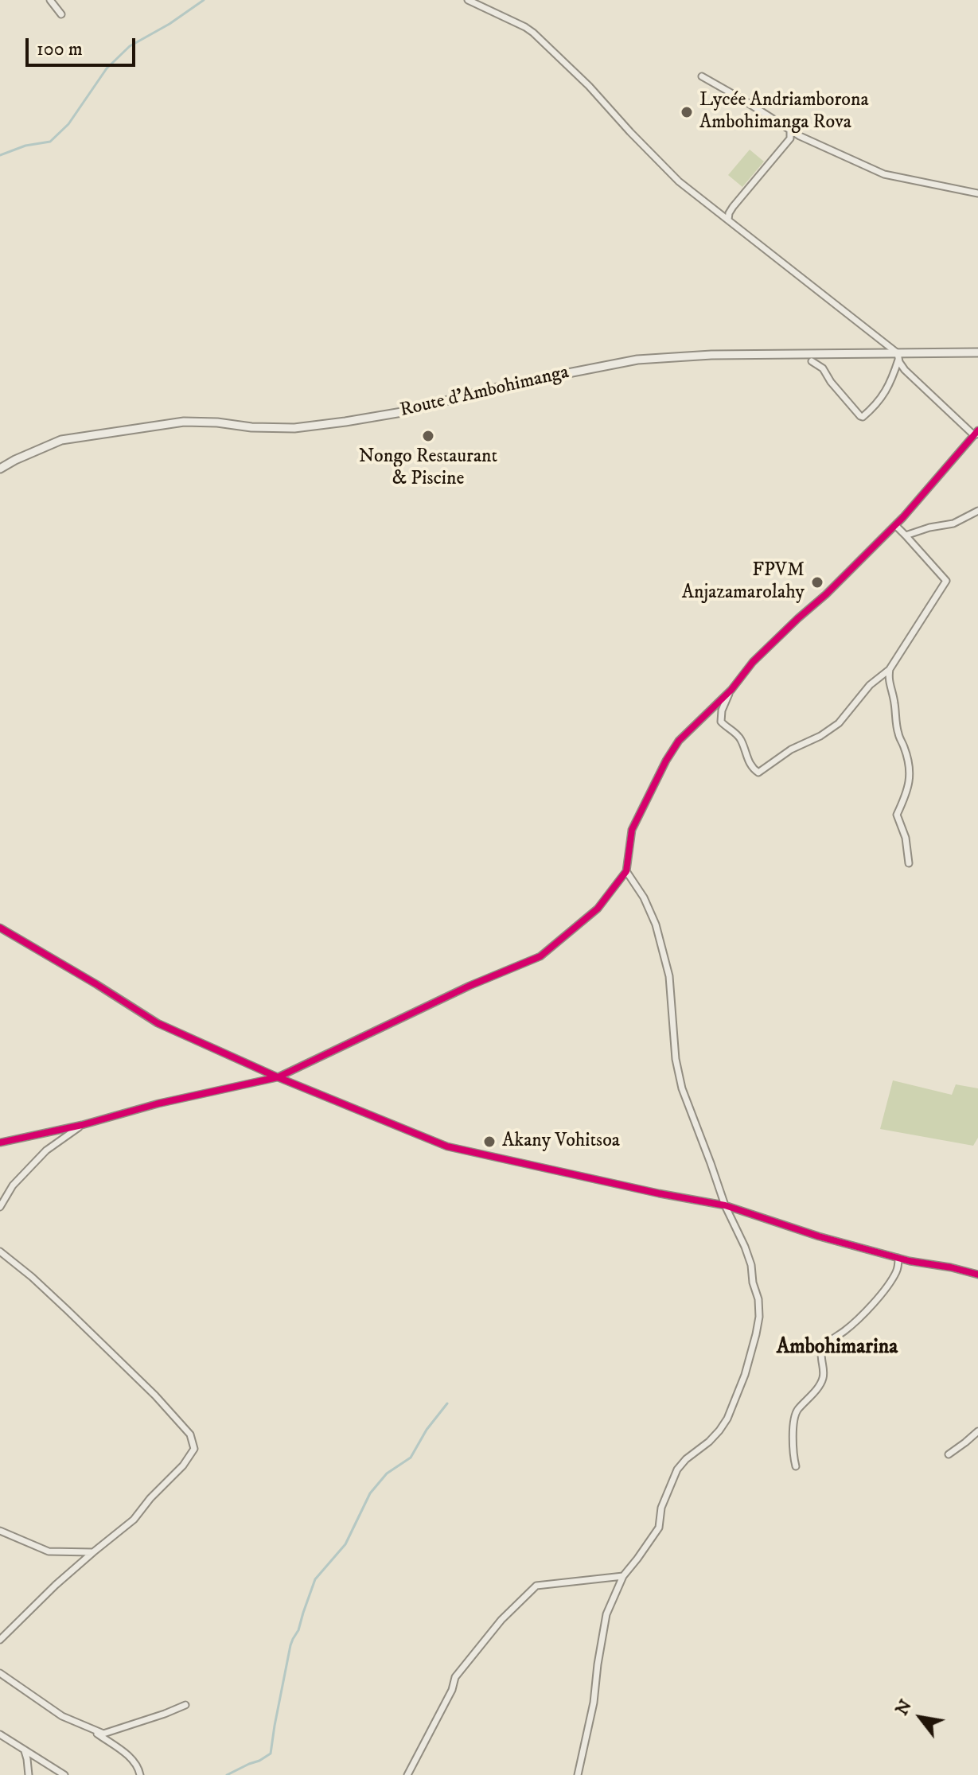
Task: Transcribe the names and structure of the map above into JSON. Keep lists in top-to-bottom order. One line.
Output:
{"streets":{"street":["Route d'Ambohimanga"]},"districts":["Ambohimarina"],"places":["Lycée Andriamborona Ambohimanga Rova","Nongo Restaurant & Piscine","FPVM Anjazamarolahy","Akany Vohitsoa"],"scale_bar":"100 m","north":"top left"}
